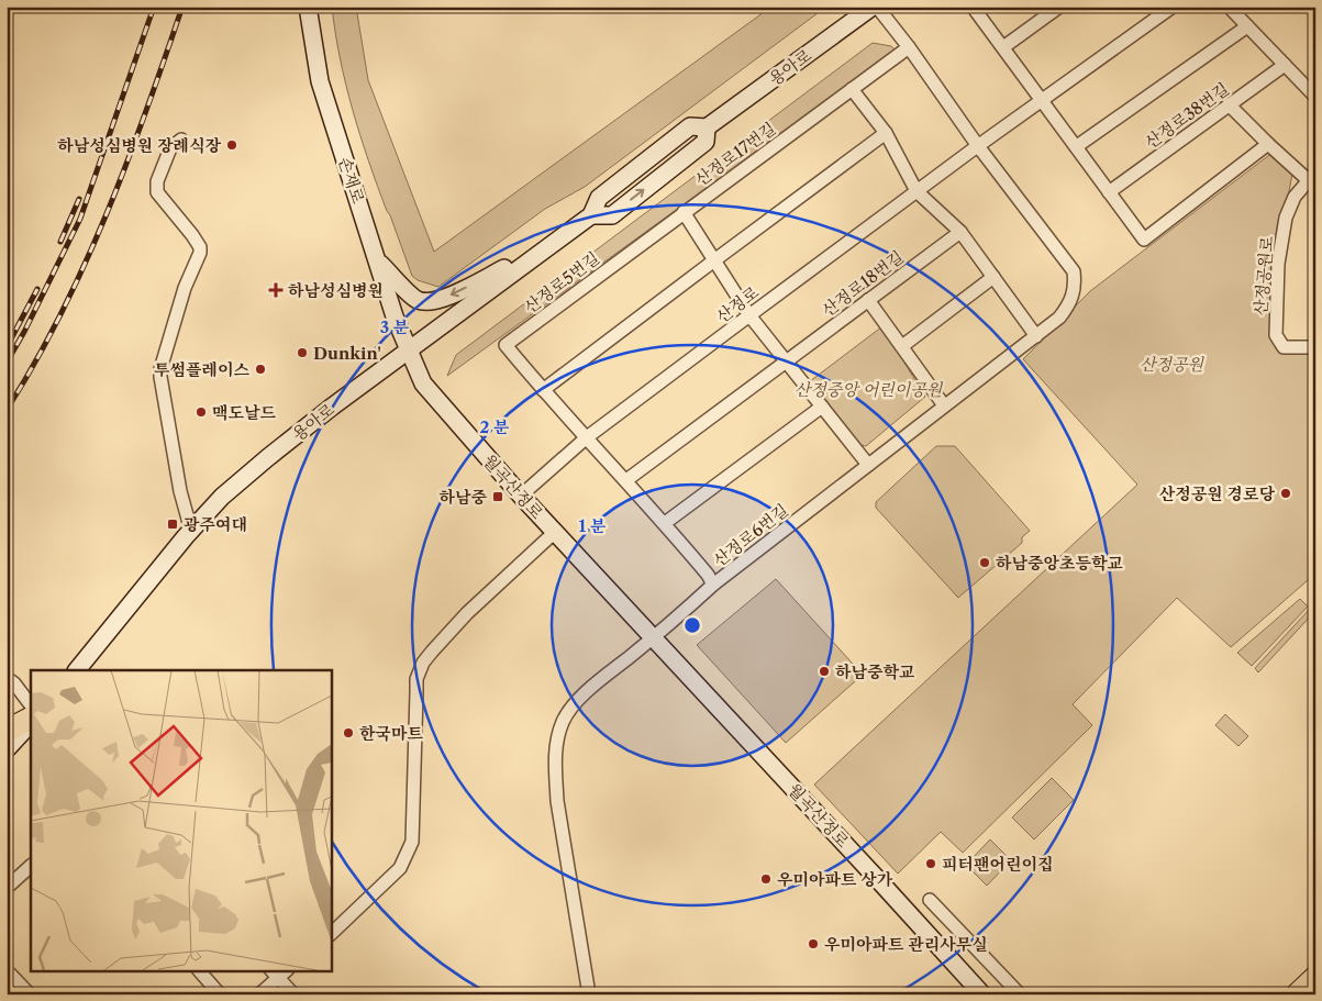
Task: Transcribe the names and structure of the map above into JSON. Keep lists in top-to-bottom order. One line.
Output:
{"streets":{"main road":["용아로","손재로","월곡산정로"],"street":["산정로38번길","산정로17번길","산정공원로","산정로5번길","산정로18번길","산정로","산정로6번길"]},"crossings":[["용아로","손재로"],["용아로","월곡산정로"],["산정로17번길","산정로5번길"],["손재로","월곡산정로"],["산정로5번길","산정로"],["산정로5번길","산정로6번길"],["산정로","월곡산정로"],["산정로","산정로6번길"]],"parks":["산정공원","산정중앙 어린이공원"],"places":{"other":["하남성심병원 장례식장","Dunkin'","투썸플레이스","맥도날드","산정공원 경로당","하남중앙초등학교","하남중학교","한국마트","피터팬어린이집","우미아파트 상가","우미아파트 관리사무실"],"health":["하남성심병원"],"transit":["하남중","광주여대"]},"rings":["3 분","2 분","1 분"]}
